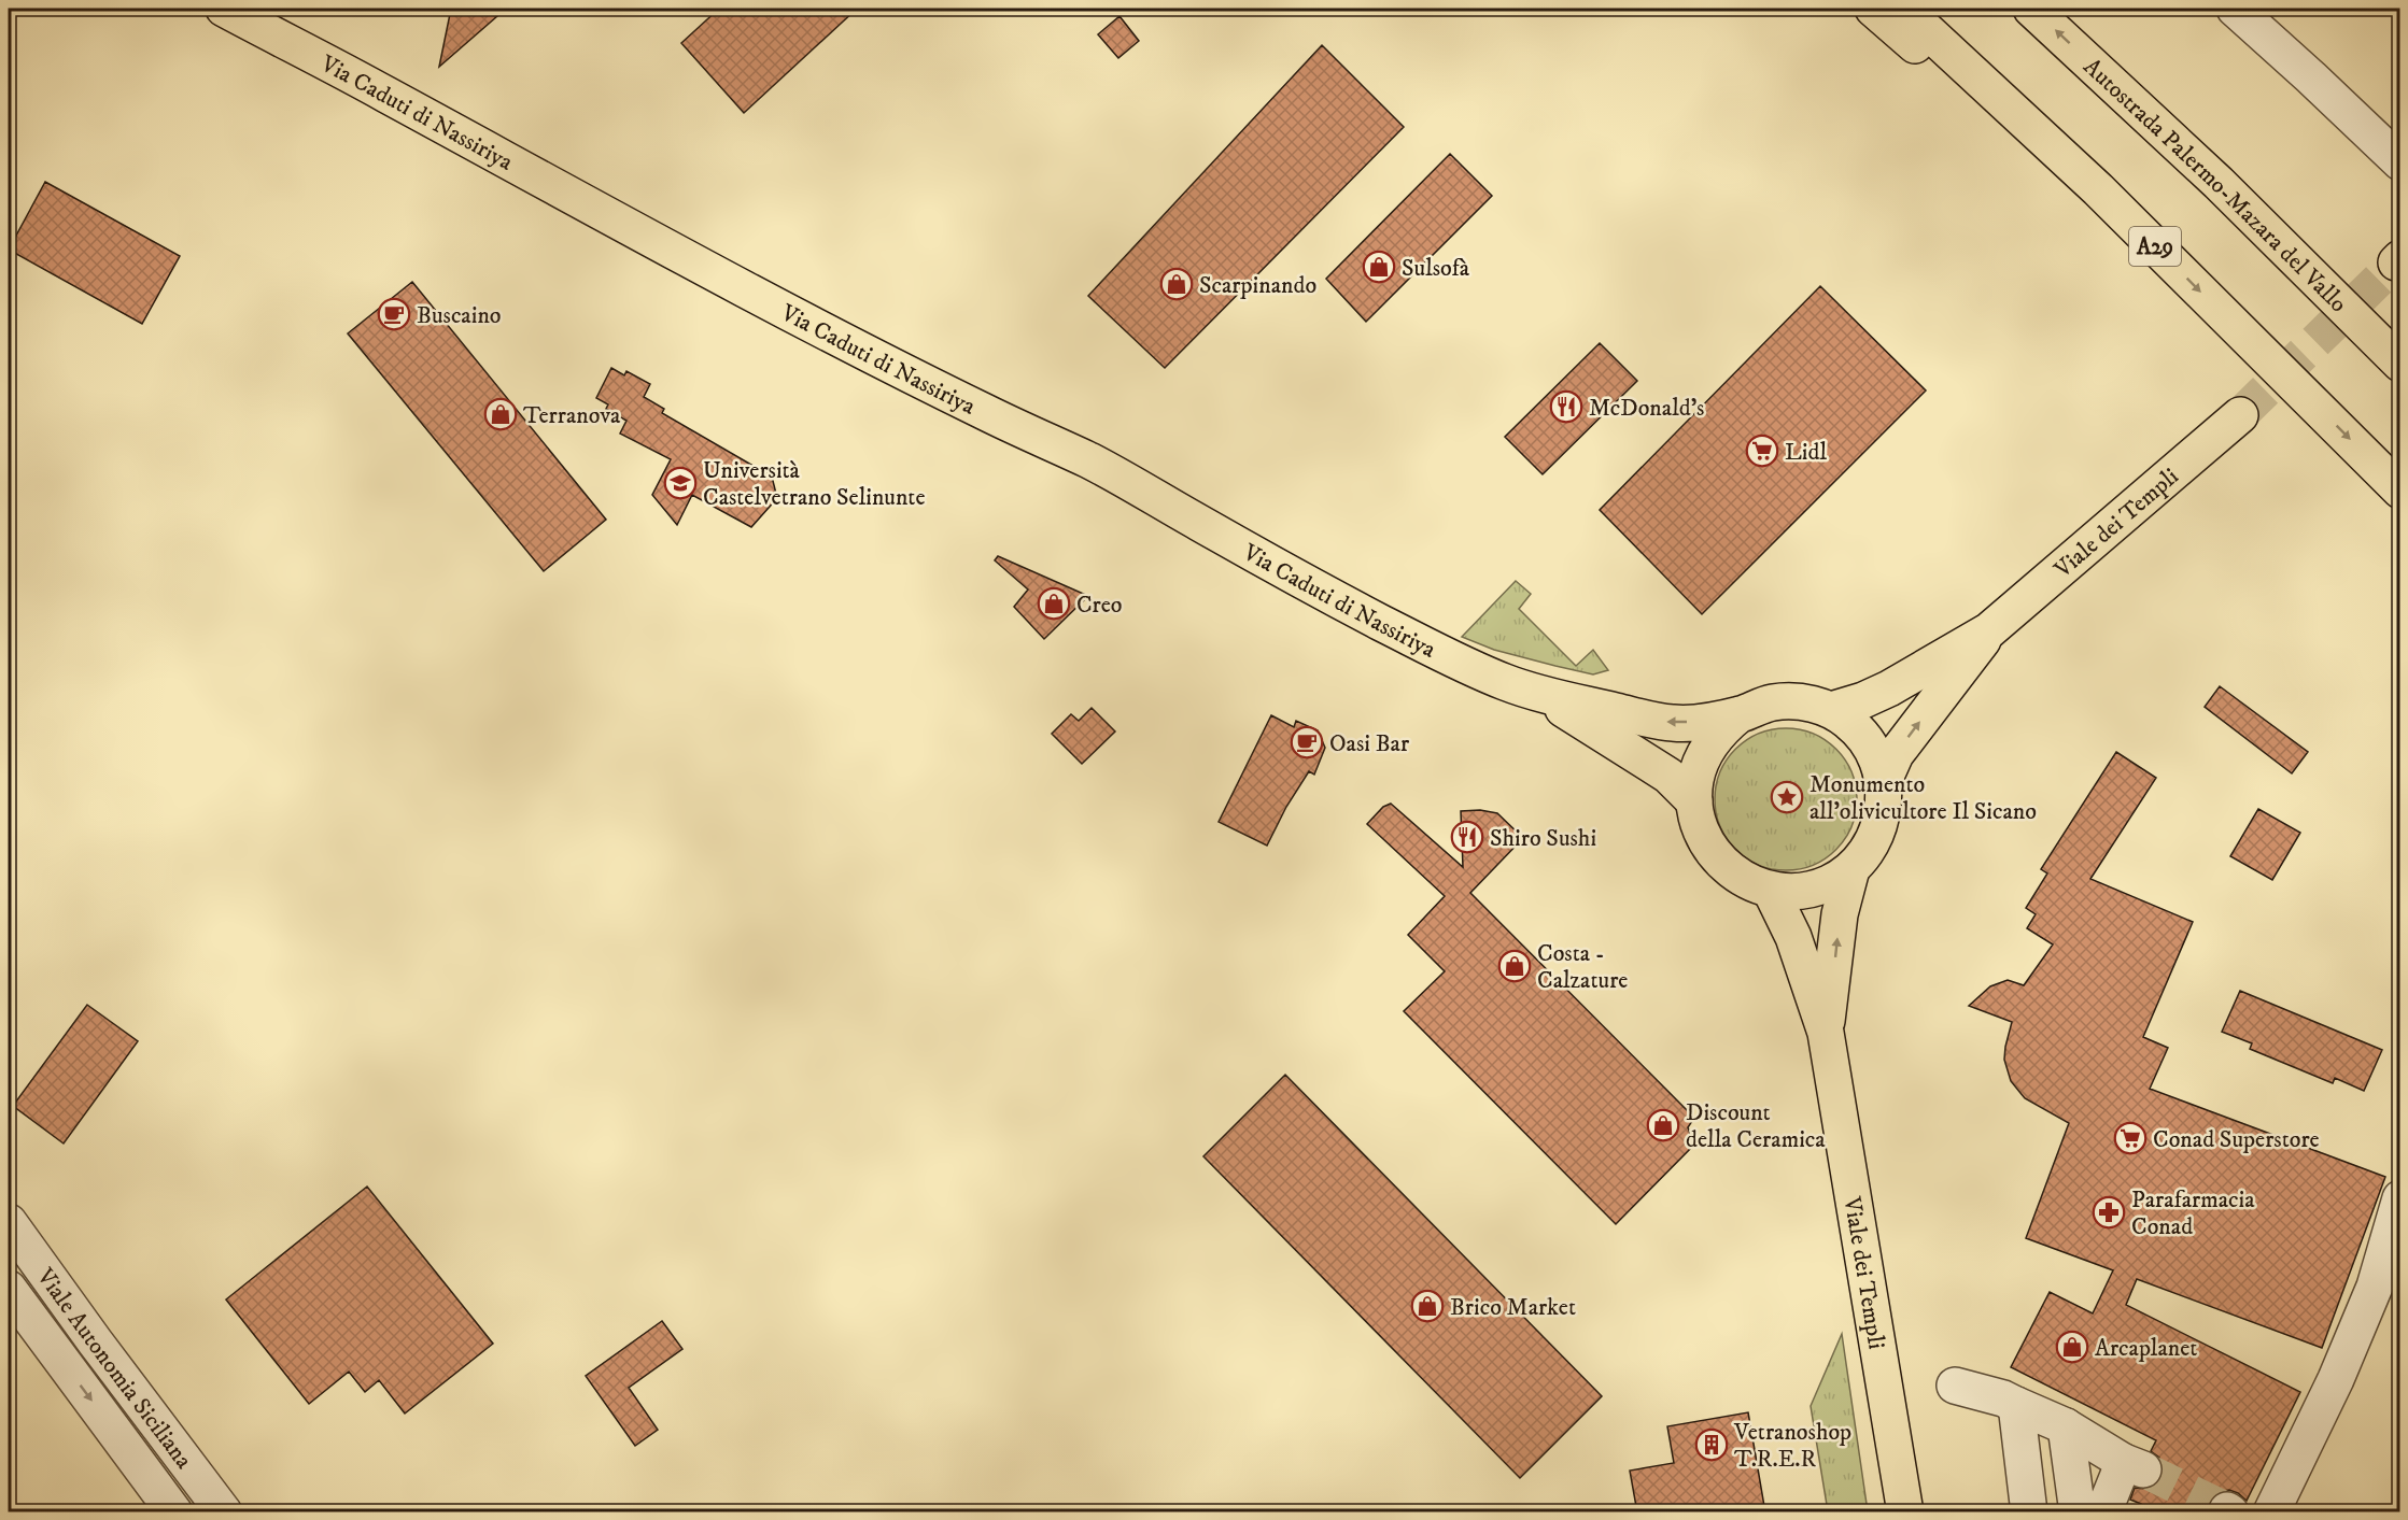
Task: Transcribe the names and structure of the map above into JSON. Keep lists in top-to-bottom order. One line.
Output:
{"streets":{"main road":["Via Caduti di Nassiriya","Autostrada Palermo-Mazara del Vallo","A29","Viale dei Templi"],"street":["Viale Autonomia Siciliana"]},"places":{"shop":["Sulsofà","Scarpinando","Terranova","Creo","Costa - Calzature","Discount della Ceramica","Brico Market","Arcaplanet"],"cafe":["Buscaino","Oasi Bar"],"restaurant":["McDonald's","Shiro Sushi"],"supermarket":["Lidl","Conad Superstore"],"school or university":["Università Castelvetrano Selinunte"],"place":["Monumento all'olivicultore Il Sicano"],"pharmacy":["Parafarmacia Conad"],"building":["Vetranoshop T.R.E.R"]}}
